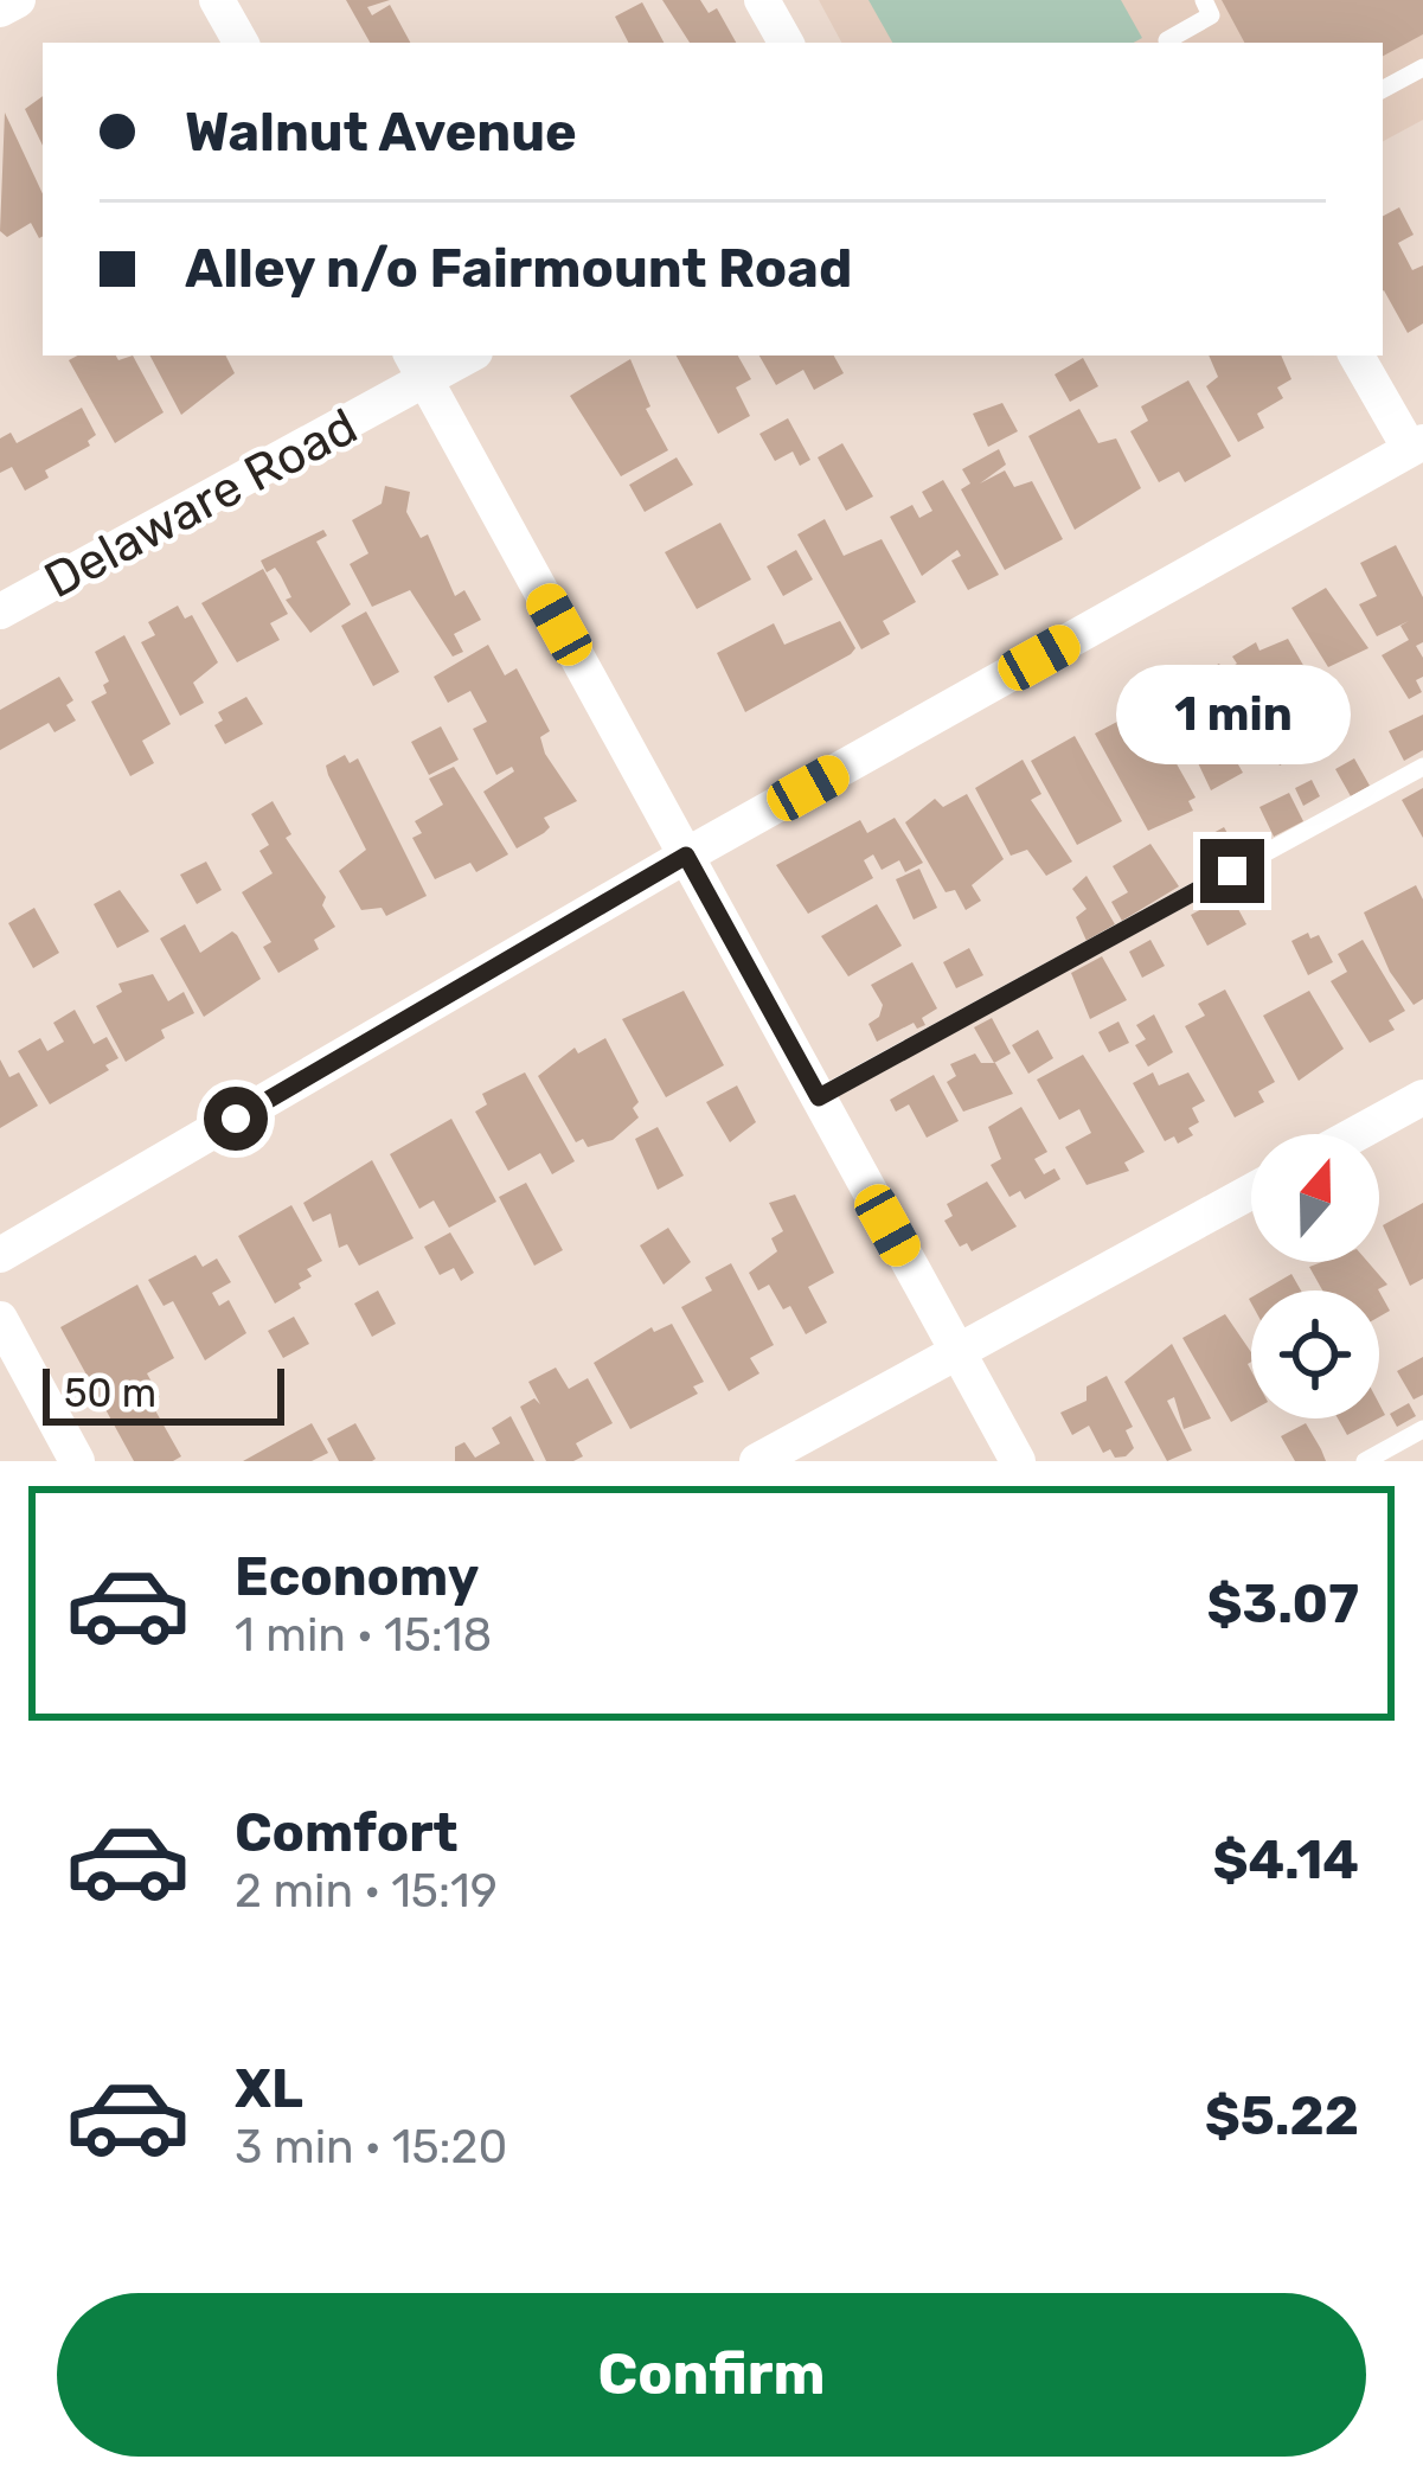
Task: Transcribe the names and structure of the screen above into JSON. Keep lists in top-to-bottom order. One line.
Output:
{"streets":{"street":["Delaware Road"]},"scale_bar":"50 m","north":"top","page":{"banner":["Walnut Avenue","Alley n/o Fairmount Road"],"bubble":"1 min","scale":"50 m","list":[{"name":"Economy","note":"1 min · 15:18","value":"$3.07"},{"name":"Comfort","note":"2 min · 15:19","value":"$4.14"},{"name":"XL","note":"3 min · 15:20","value":"$5.22"}],"buttons":"Confirm"}}
